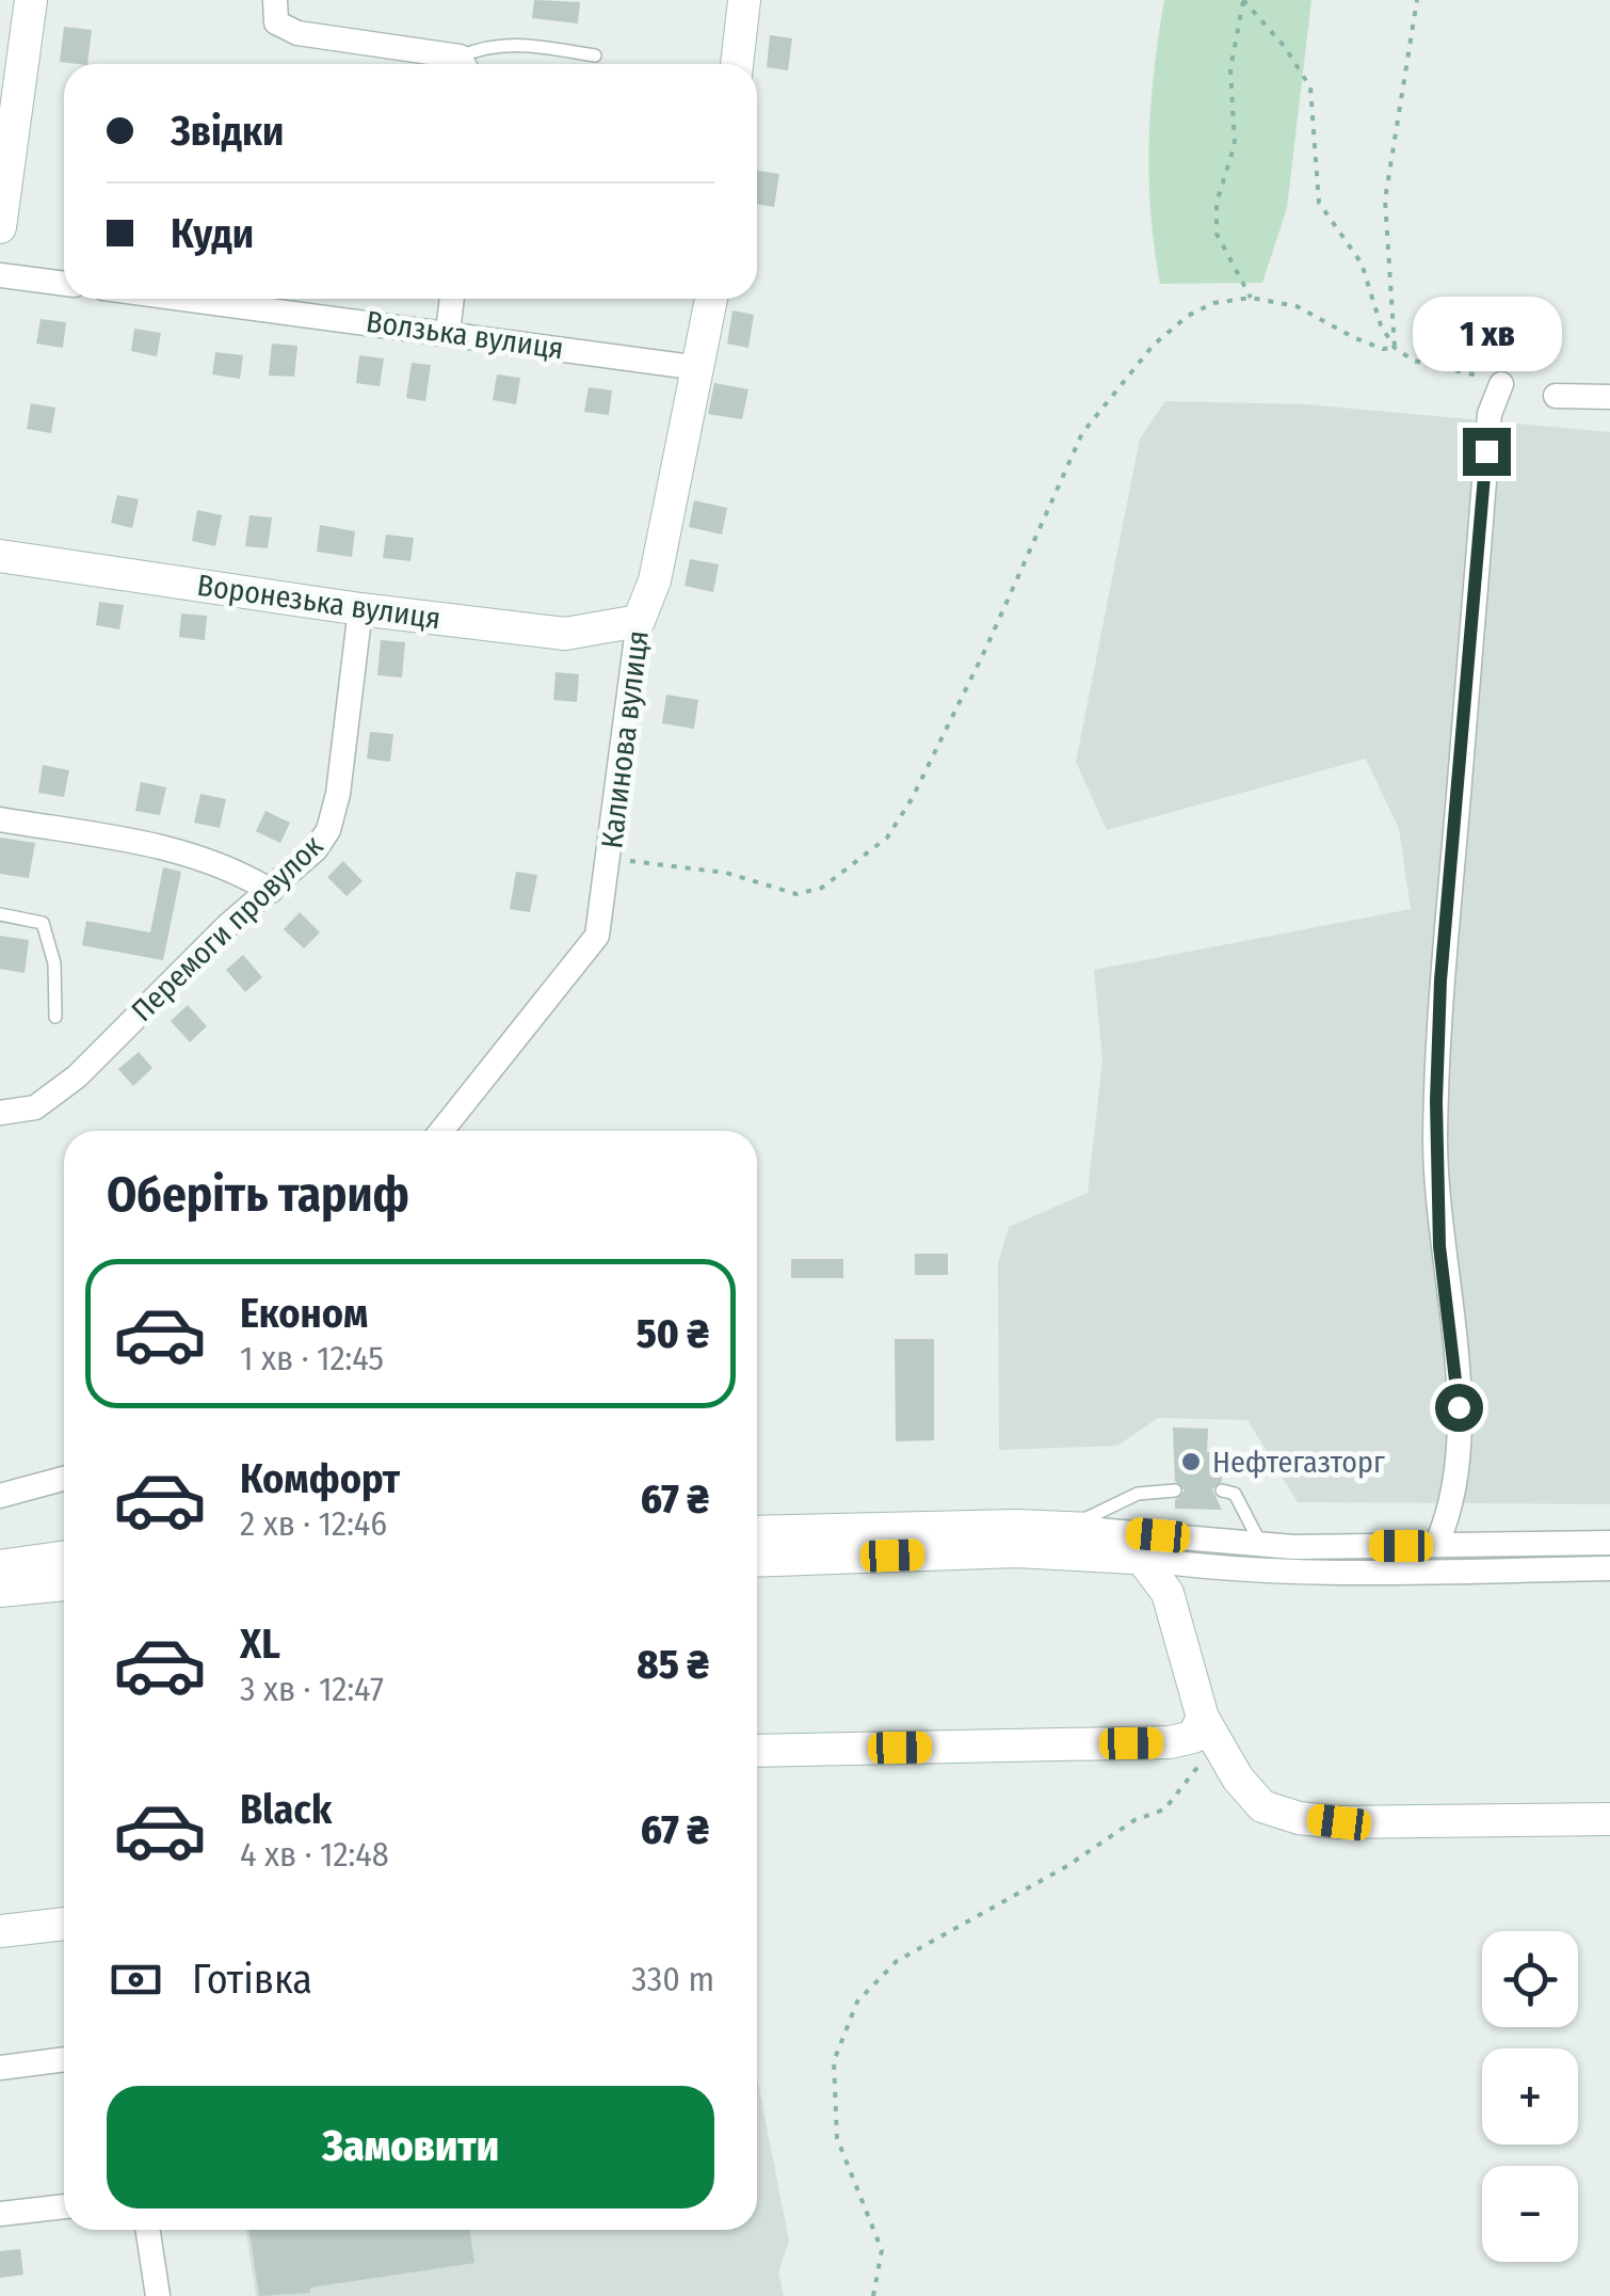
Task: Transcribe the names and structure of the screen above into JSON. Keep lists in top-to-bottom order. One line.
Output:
{"streets":{"street":["Волзька вулиця","Воронезька вулиця","Калинова вулиця","Перемоги провулок"]},"crossings":[["Волзька вулиця","Калинова вулиця"],["Воронезька вулиця","Калинова вулиця"],["Воронезька вулиця","Перемоги провулок"]],"places":["Нефтегазторг"],"page":{"banner":["Звідки","Куди"],"bubble":"1 хв","heading":"Оберіть тариф","list":[{"name":"Економ","note":"1 хв · 12:45","value":"50 ₴"},{"name":"Комфорт","note":"2 хв · 12:46","value":"67 ₴"},{"name":"XL","note":"3 хв · 12:47","value":"85 ₴"},{"name":"Black","note":"4 хв · 12:48","value":"67 ₴"}],"pay":["Готівка","330 m"],"map_buttons":["+","−"],"buttons":"Замовити"}}
